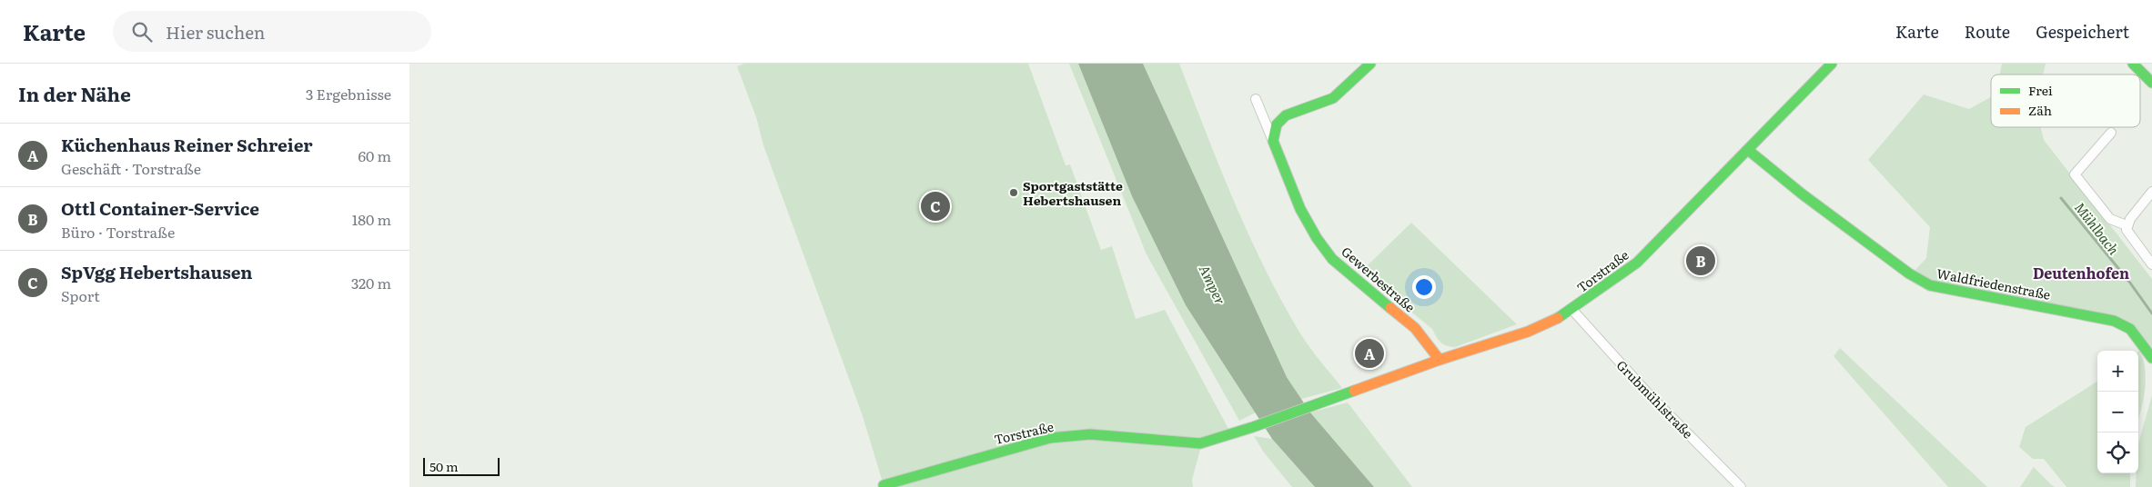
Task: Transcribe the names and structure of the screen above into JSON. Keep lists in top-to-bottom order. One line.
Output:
{"streets":{"street":["Torstraße","Gewerbestraße","Waldfriedenstraße","Grubmühlstraße"]},"crossings":[["Torstraße","Gewerbestraße"],["Torstraße","Waldfriedenstraße"],["Torstraße","Grubmühlstraße"]],"districts":["Deutenhofen"],"water":["Mühlbach","Amper"],"places":["Sportgaststätte Hebertshausen"],"legend":["Frei","Zäh"],"scale_bar":"50 m","page":{"header":"Karte","search":"Hier suchen","nav":["Karte","Route","Gespeichert"],"heading":["In der Nähe","3 Ergebnisse"],"list":[{"mark":"A","name":"Küchenhaus Reiner Schreier","note":"Geschäft · Torstraße","value":"60 m"},{"mark":"B","name":"Ottl Container-Service","note":"Büro · Torstraße","value":"180 m"},{"mark":"C","name":"SpVgg Hebertshausen","note":"Sport","value":"320 m"}],"pins":["C","B","A"],"map_buttons":["+","−"],"scale":"50 m"}}
